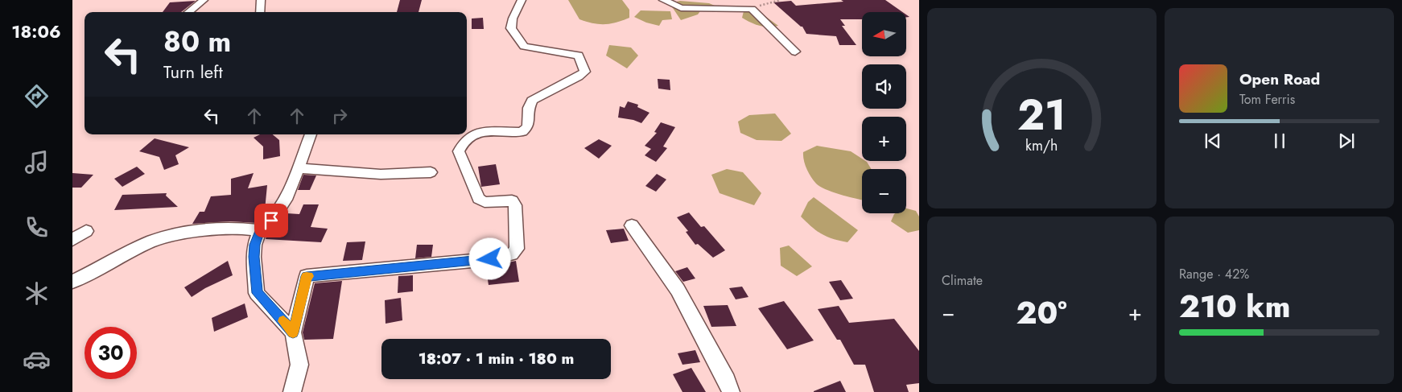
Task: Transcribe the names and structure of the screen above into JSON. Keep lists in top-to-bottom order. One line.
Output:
{"north":"left","page":{"tabs":"18:06","map_buttons":["+","−"],"turn":["80 m","Turn left"],"song":["Open Road","Tom Ferris"],"tile":["Climate",["Range · 42%","210 km"]],"heat":["−","20°","+"],"limit":"30","trip":"18:07 · 1 min · 180 m","gauge":["21","km/h"]}}
